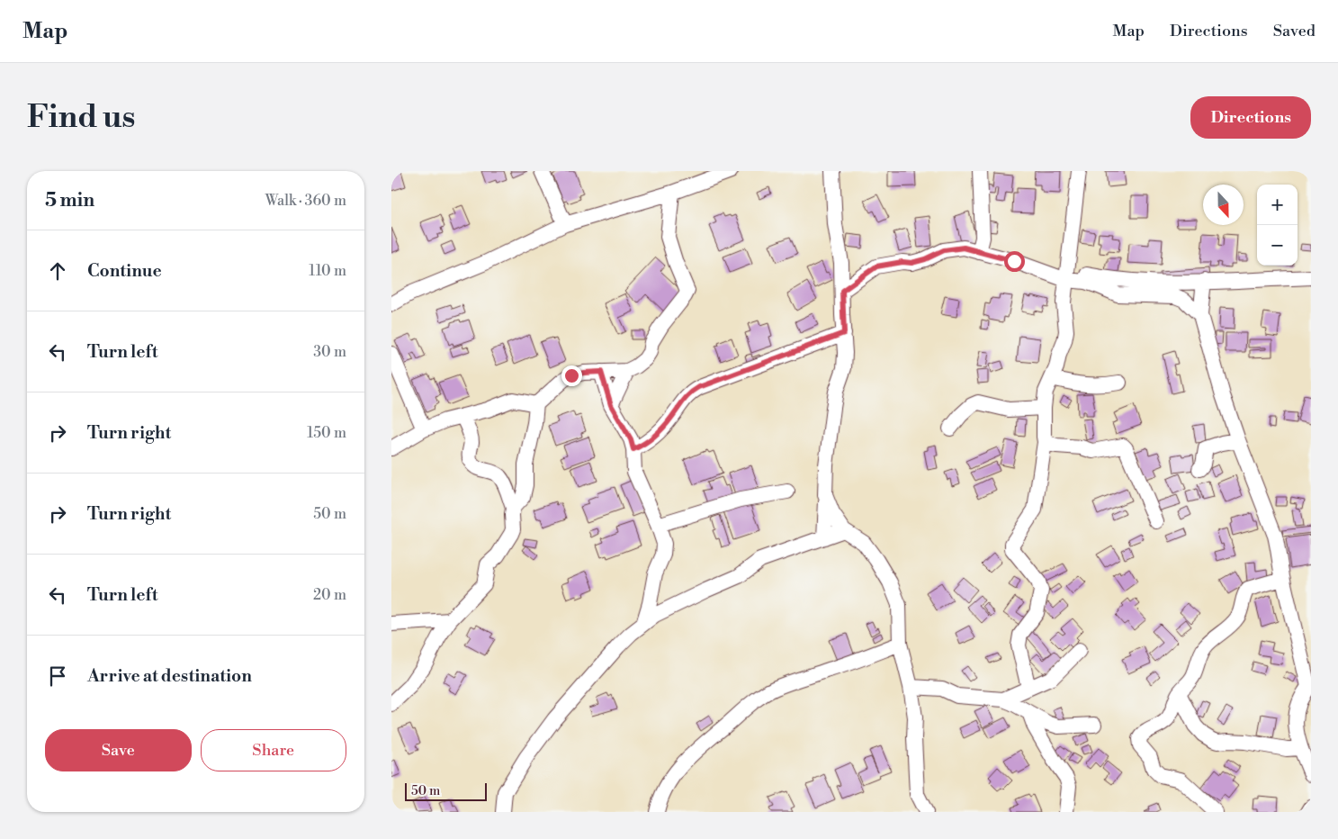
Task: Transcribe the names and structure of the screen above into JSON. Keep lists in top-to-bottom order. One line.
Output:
{"scale_bar":"50 m","north":"bottom","page":{"header":"Map","nav":["Map","Directions","Saved"],"buttons":["Directions",["Save","Share"]],"title":"Find us","heading":["5 min","Walk · 360 m"],"map_buttons":["+","−"],"list":[["Continue","110 m"],["Turn left","30 m"],["Turn right","150 m"],["Turn right","50 m"],["Turn left","20 m"],"Arrive at destination"],"scale":"50 m"}}
